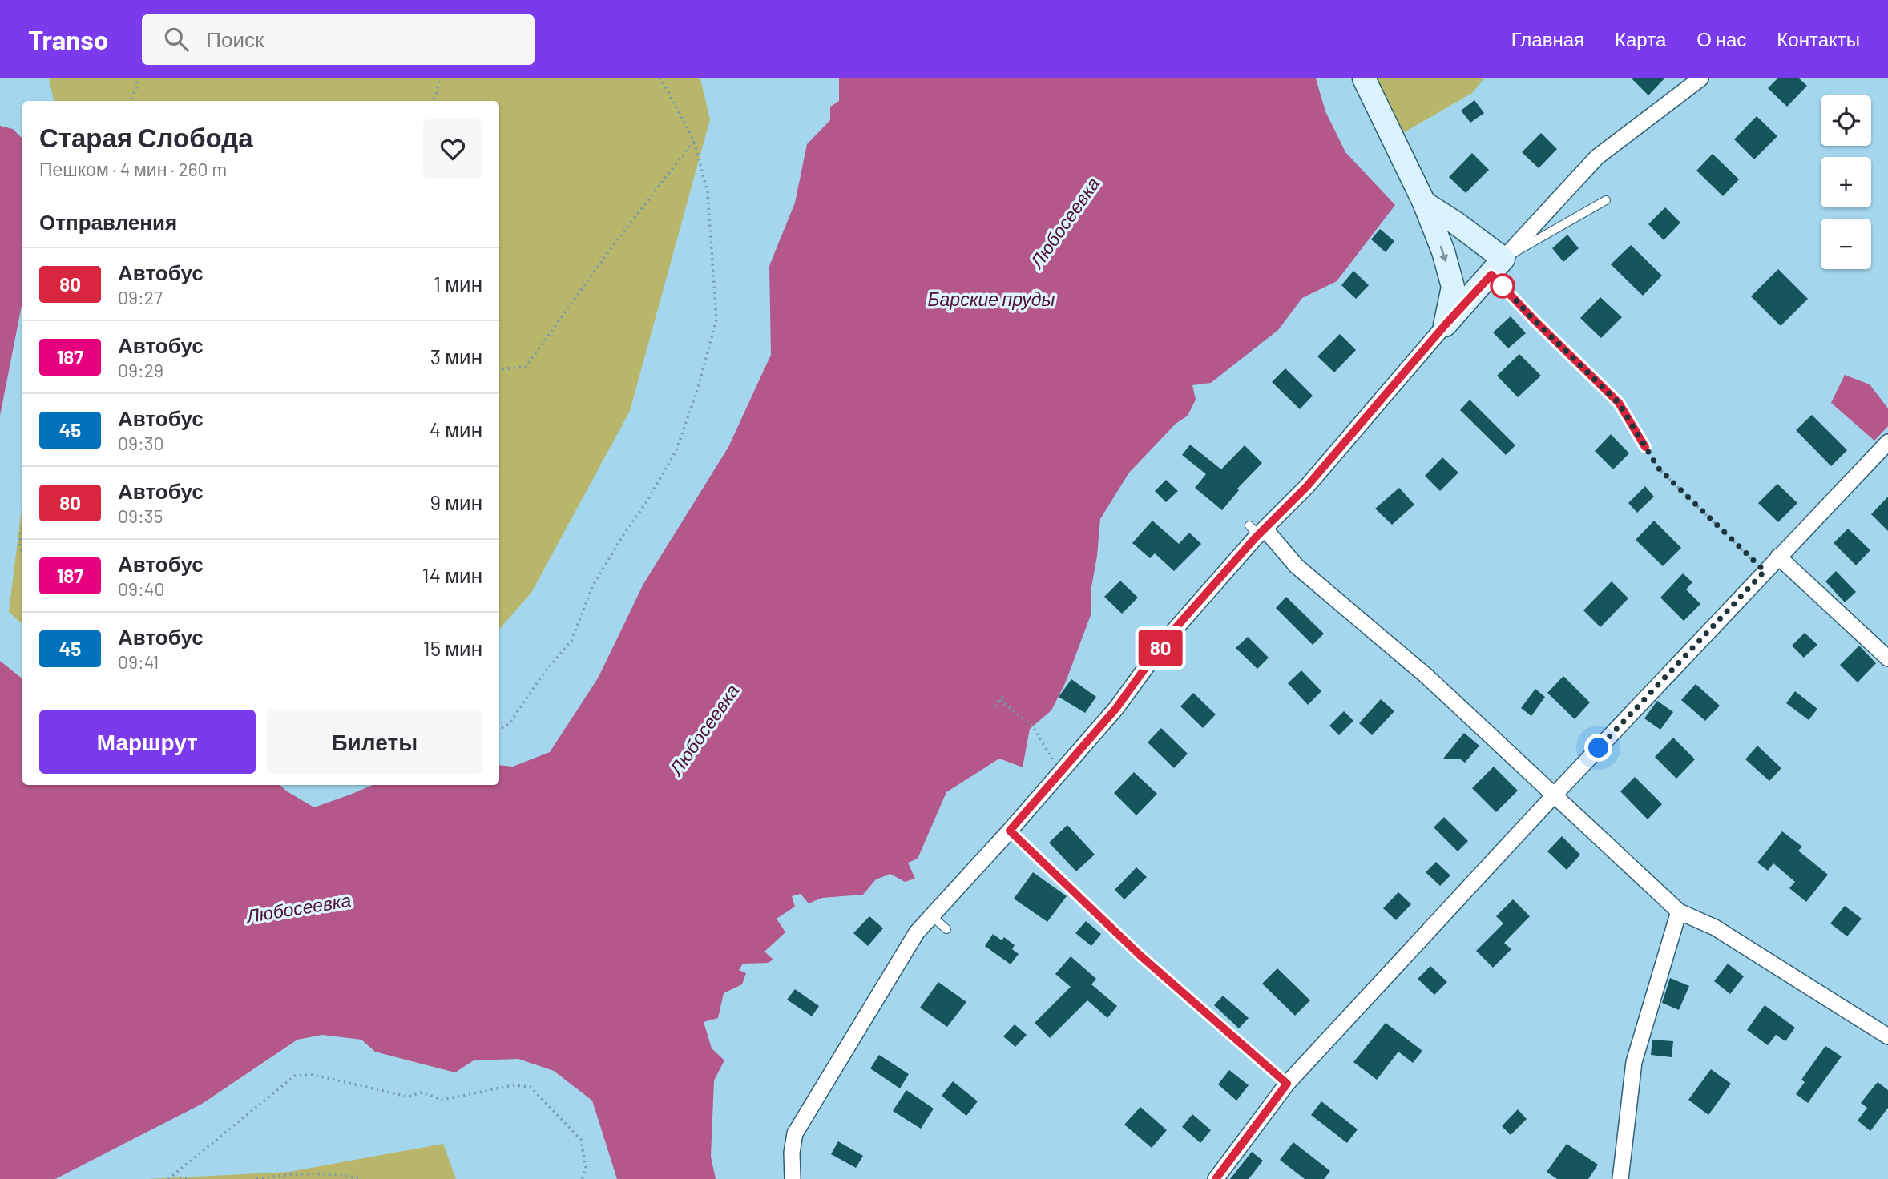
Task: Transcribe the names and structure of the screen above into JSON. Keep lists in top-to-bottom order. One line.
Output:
{"water":["Любосеевка","Барские пруды"],"lines":["bus line 80"],"page":{"header":"Transo","search":"Поиск","nav":["Главная","Карта","О нас","Контакты"],"on_map":"80","map_buttons":["+","−"],"heading":[["Старая Слобода","Пешком · 4 мин · 260 m"],"Отправления"],"list":[{"mark":"80","name":"Автобус","note":"09:27","value":"1 мин"},{"mark":"187","name":"Автобус","note":"09:29","value":"3 мин"},{"mark":"45","name":"Автобус","note":"09:30","value":"4 мин"},{"mark":"80","name":"Автобус","note":"09:35","value":"9 мин"},{"mark":"187","name":"Автобус","note":"09:40","value":"14 мин"},{"mark":"45","name":"Автобус","note":"09:41","value":"15 мин"}],"buttons":["Маршрут","Билеты"]}}
